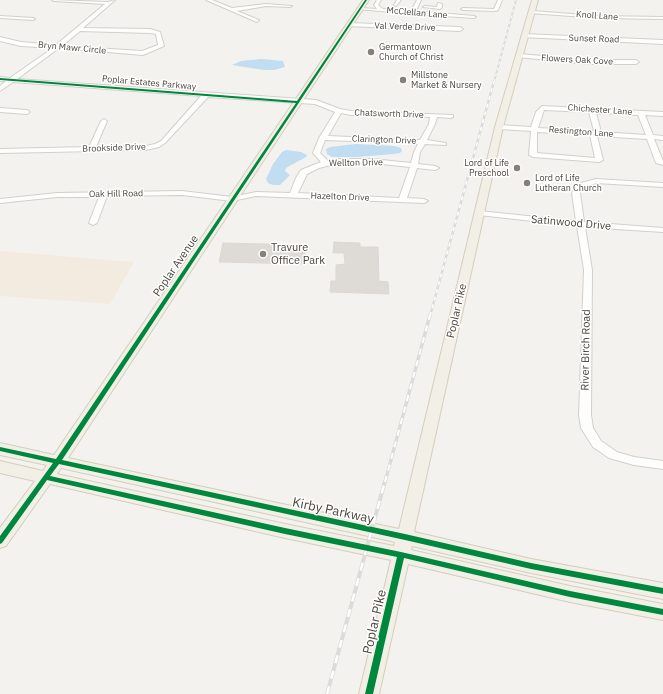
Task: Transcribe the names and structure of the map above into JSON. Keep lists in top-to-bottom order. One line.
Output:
{"streets":{"main road":["Poplar Avenue","Poplar Pike","Kirby Parkway"],"street":["McClellan Lane","Knoll Lane","Val Verde Drive","Sunset Road","Bryn Mawr Circle","Flowers Oak Cove","Poplar Estates Parkway","Chichester Lane","Chatsworth Drive","Restington Lane","Clarington Drive","Brookside Drive","Wellton Drive","Oak Hill Road","Hazelton Drive","Satinwood Drive","River Birch Road"]},"crossings":[["McClellan Lane","Poplar Avenue"],["Knoll Lane","Poplar Pike"],["Val Verde Drive","Poplar Avenue"],["Sunset Road","Poplar Pike"],["Flowers Oak Cove","Poplar Pike"],["Poplar Estates Parkway","Chatsworth Drive"],["Poplar Estates Parkway","Brookside Drive"],["Poplar Estates Parkway","Poplar Avenue"],["Chichester Lane","Restington Lane"],["Chatsworth Drive","Poplar Avenue"],["Restington Lane","Poplar Pike"],["Wellton Drive","Hazelton Drive"],["Oak Hill Road","Hazelton Drive"],["Oak Hill Road","Poplar Avenue"],["Hazelton Drive","Poplar Avenue"],["Satinwood Drive","Poplar Pike"],["Satinwood Drive","River Birch Road"],["Poplar Avenue","Kirby Parkway"],["Poplar Pike","Kirby Parkway"]],"places":["Germantown Church of Christ","Millstone Market & Nursery","Lord of Life Preschool","Lord of Life Lutheran Church","Travure Office Park"]}
